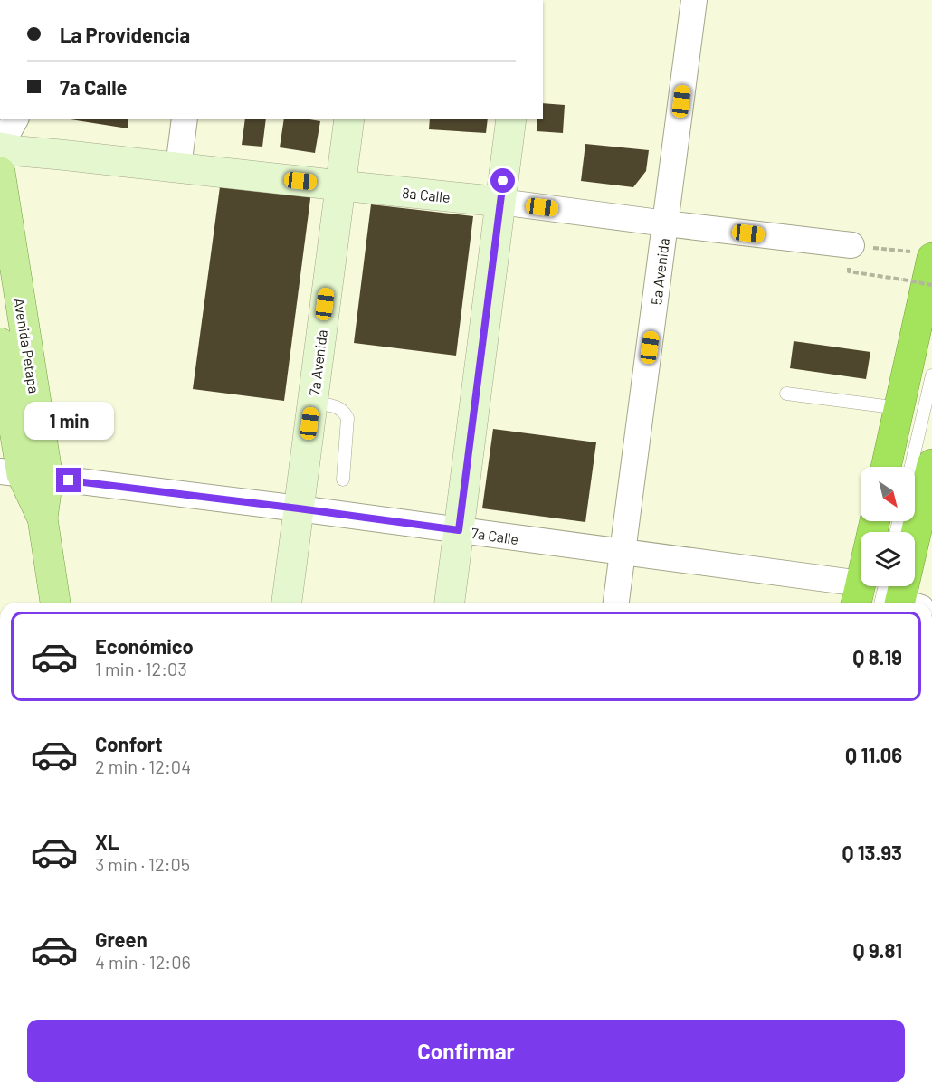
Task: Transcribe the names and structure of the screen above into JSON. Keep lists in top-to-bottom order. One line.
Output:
{"streets":{"main road":["Avenida Petapa"],"street":["8a Calle","5a Avenida","7a Avenida","7a Calle"]},"crossings":[["8a Calle","5a Avenida"],["8a Calle","7a Avenida"],["5a Avenida","7a Calle"],["Avenida Petapa","7a Calle"],["7a Avenida","7a Calle"]],"north":"bottom right","page":{"banner":["La Providencia","7a Calle"],"bubble":"1 min","list":[{"name":"Económico","note":"1 min · 12:03","value":"Q 8.19"},{"name":"Confort","note":"2 min · 12:04","value":"Q 11.06"},{"name":"XL","note":"3 min · 12:05","value":"Q 13.93"},{"name":"Green","note":"4 min · 12:06","value":"Q 9.81"}],"buttons":"Confirmar"}}
